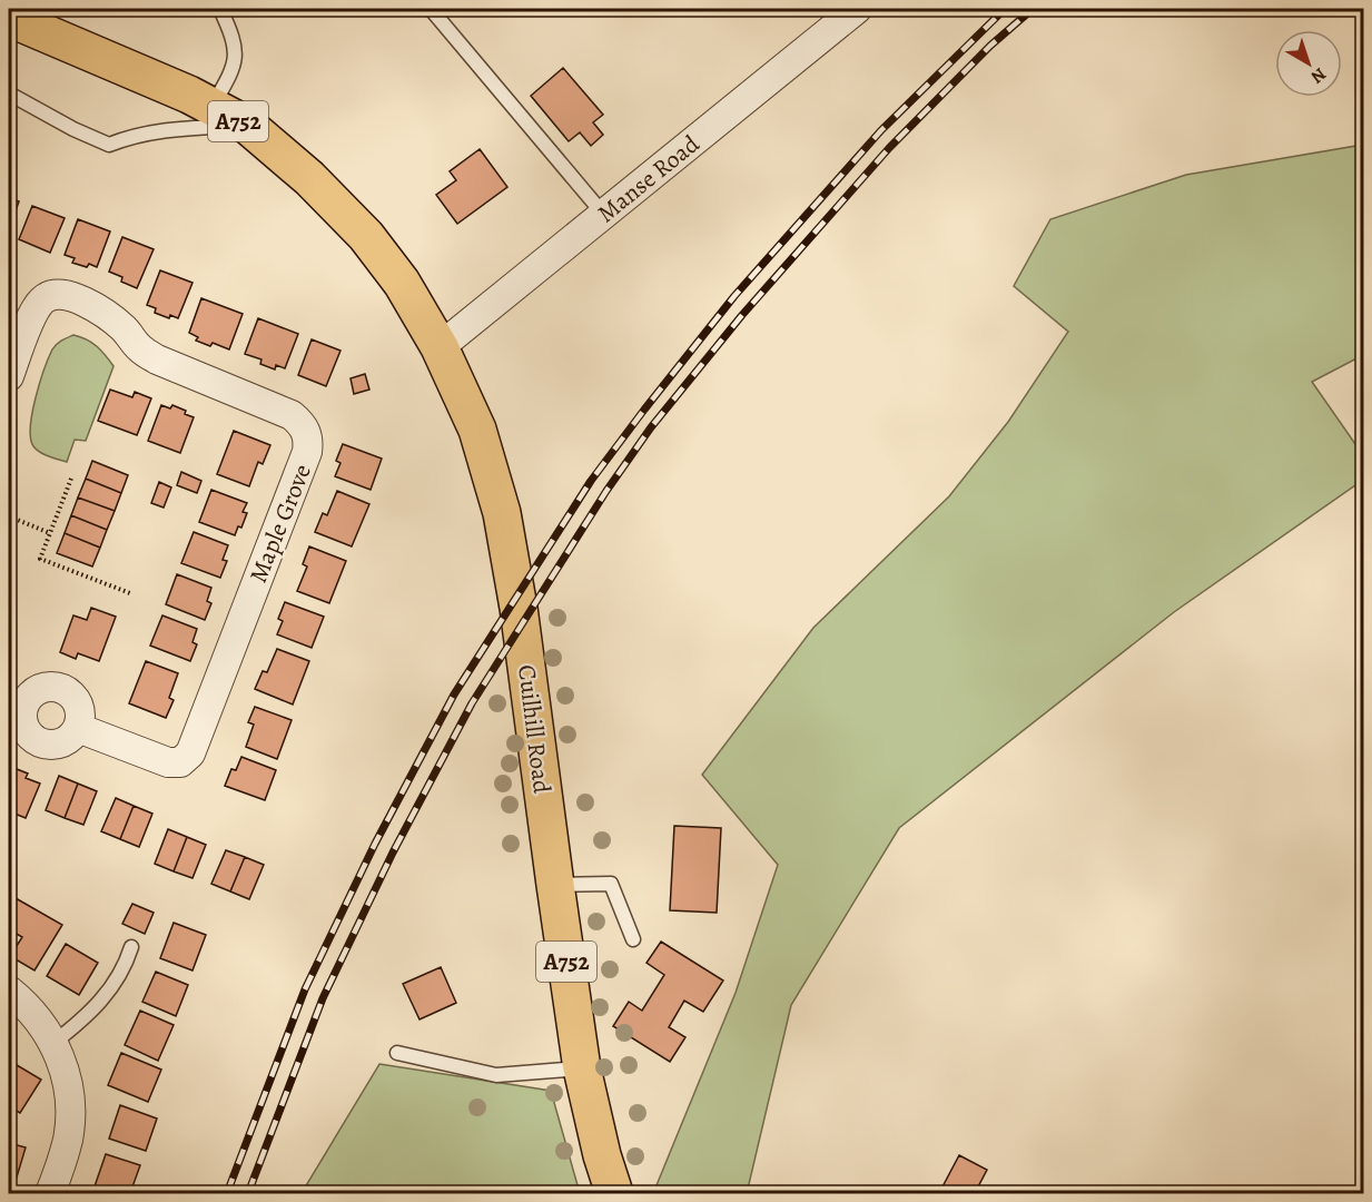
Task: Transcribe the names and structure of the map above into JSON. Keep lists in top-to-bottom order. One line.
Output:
{"streets":{"main road":["A752","Cuilhill Road"],"street":["Manse Road","Maple Grove"]},"crossings":[["A752","Cuilhill Road"],["Manse Road","Cuilhill Road"]],"north":"bottom right"}
